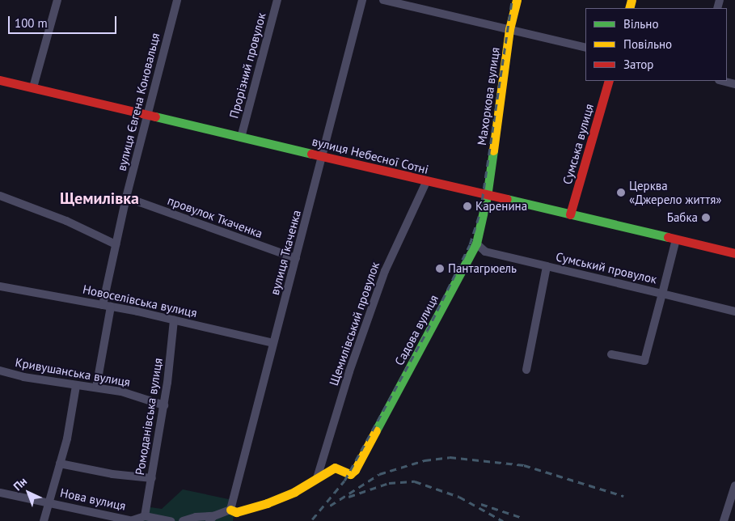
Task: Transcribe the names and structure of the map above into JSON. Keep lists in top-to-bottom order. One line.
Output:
{"streets":{"street":["Прорізний провулок","Махоркова вулиця","вулиця Євгена Коновальця","Сумська вулиця","вулиця Небесної Сотні","провулок Ткаченка","вулиця Ткаченка","Сумський провулок","Новоселівська вулиця","Щемилівський провулок","Садова вулиця","Кривушанська вулиця","Ромоданівська вулиця","Нова вулиця"]},"crossings":[["Прорізний провулок","вулиця Небесної Сотні"],["Махоркова вулиця","вулиця Небесної Сотні"],["Махоркова вулиця","Садова вулиця"],["вулиця Євгена Коновальця","вулиця Небесної Сотні"],["вулиця Євгена Коновальця","провулок Ткаченка"],["вулиця Євгена Коновальця","Новоселівська вулиця"],["вулиця Євгена Коновальця","Кривушанська вулиця"],["Сумська вулиця","вулиця Небесної Сотні"],["вулиця Небесної Сотні","вулиця Ткаченка"],["вулиця Небесної Сотні","Сумський провулок"],["вулиця Небесної Сотні","Щемилівський провулок"],["вулиця Небесної Сотні","Садова вулиця"],["провулок Ткаченка","вулиця Ткаченка"],["вулиця Ткаченка","Новоселівська вулиця"],["Новоселівська вулиця","Ромоданівська вулиця"],["Щемилівський провулок","Садова вулиця"],["Кривушанська вулиця","Ромоданівська вулиця"],["Ромоданівська вулиця","Нова вулиця"]],"districts":["Щемилівка"],"places":["Церква «Джерело життя»","Каренина","Бабка","Пантагрюель"],"legend":["Вільно","Повільно","Затор"],"scale_bar":"100 m","north":"top left"}
